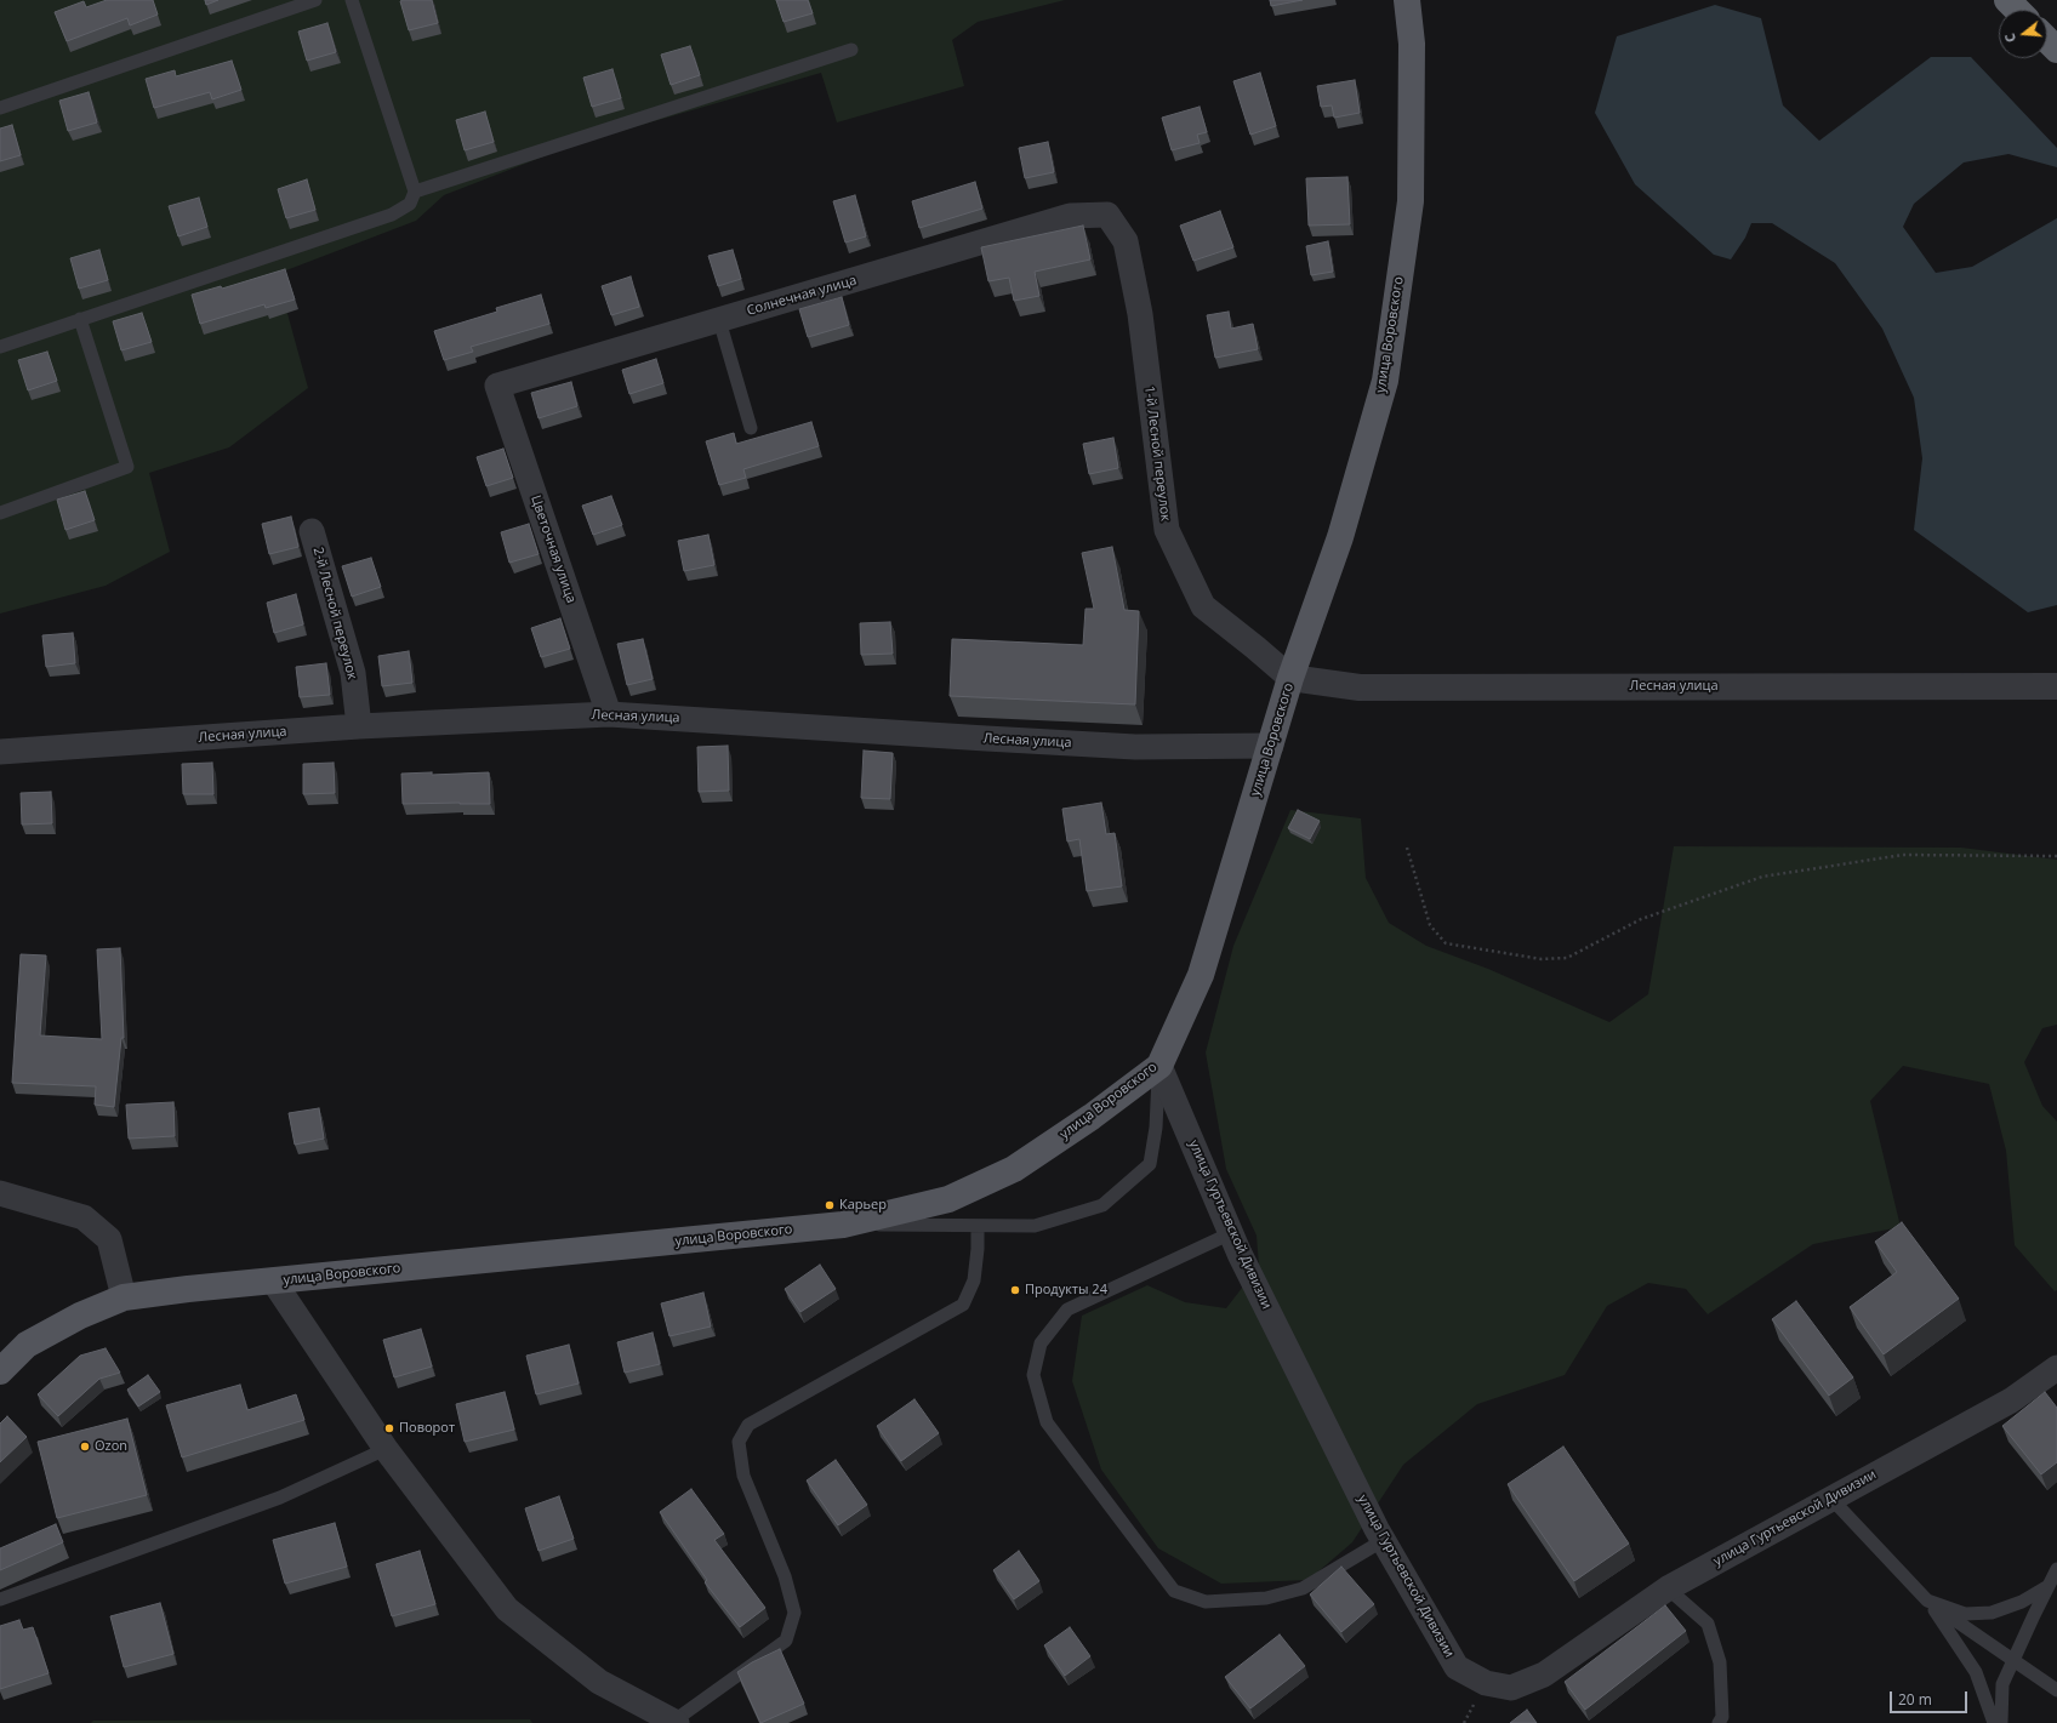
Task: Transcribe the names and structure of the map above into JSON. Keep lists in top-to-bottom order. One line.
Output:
{"streets":{"main road":["улица Воровского"],"street":["Солнечная улица","1-й Лесной переулок","Цветочная улица","2-й Лесной переулок","Лесная улица","улица Гуртьевской Дивизии"]},"crossings":[["Солнечная улица","1-й Лесной переулок"],["Солнечная улица","Цветочная улица"],["улица Воровского","1-й Лесной переулок"],["улица Воровского","Лесная улица"],["улица Воровского","улица Гуртьевской Дивизии"],["1-й Лесной переулок","Лесная улица"],["Цветочная улица","Лесная улица"],["2-й Лесной переулок","Лесная улица"]],"places":["Карьер","Продукты 24","Поворот","Ozon"],"scale_bar":"20 m","north":"left"}
